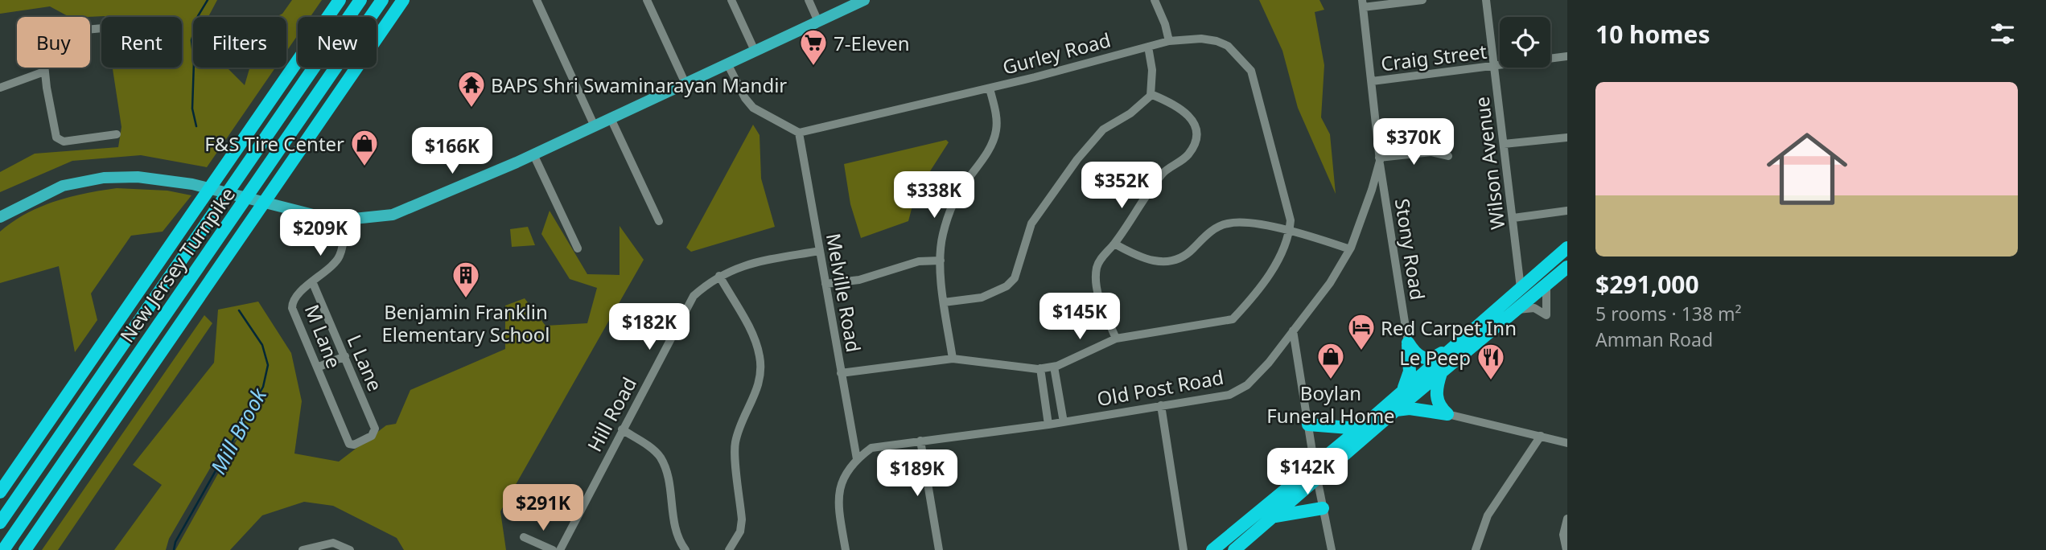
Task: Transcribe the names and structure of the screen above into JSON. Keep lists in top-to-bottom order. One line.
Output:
{"streets":{"highway":["New Jersey Turnpike"],"street":["Gurley Road","Craig Street","Wilson Avenue","Stony Road","Melville Road","M Lane","L Lane","Old Post Road","Hill Road"]},"crossings":[["Gurley Road","Melville Road"],["Craig Street","Wilson Avenue"],["Craig Street","Old Post Road"],["Stony Road","Old Post Road"],["Melville Road","Old Post Road"],["Melville Road","Hill Road"],["M Lane","L Lane"]],"water":["Mill Brook"],"places":{"supermarket":["7-Eleven"],"temple":["BAPS Shri Swaminarayan Mandir"],"shop":["F&S Tire Center","Boylan Funeral Home"],"building":["Benjamin Franklin Elementary School"],"hotel":["Red Carpet Inn"],"restaurant":["Le Peep"]},"page":{"heading":"10 homes","chip":["Buy","Rent","Filters","New"],"list":[{"name":"$291,000","note":"5 rooms · 138 m² · Amman Road"}],"price":["$370K","$166K","$352K","$338K","$209K","$145K","$182K","$142K","$189K","$291K"]}}
